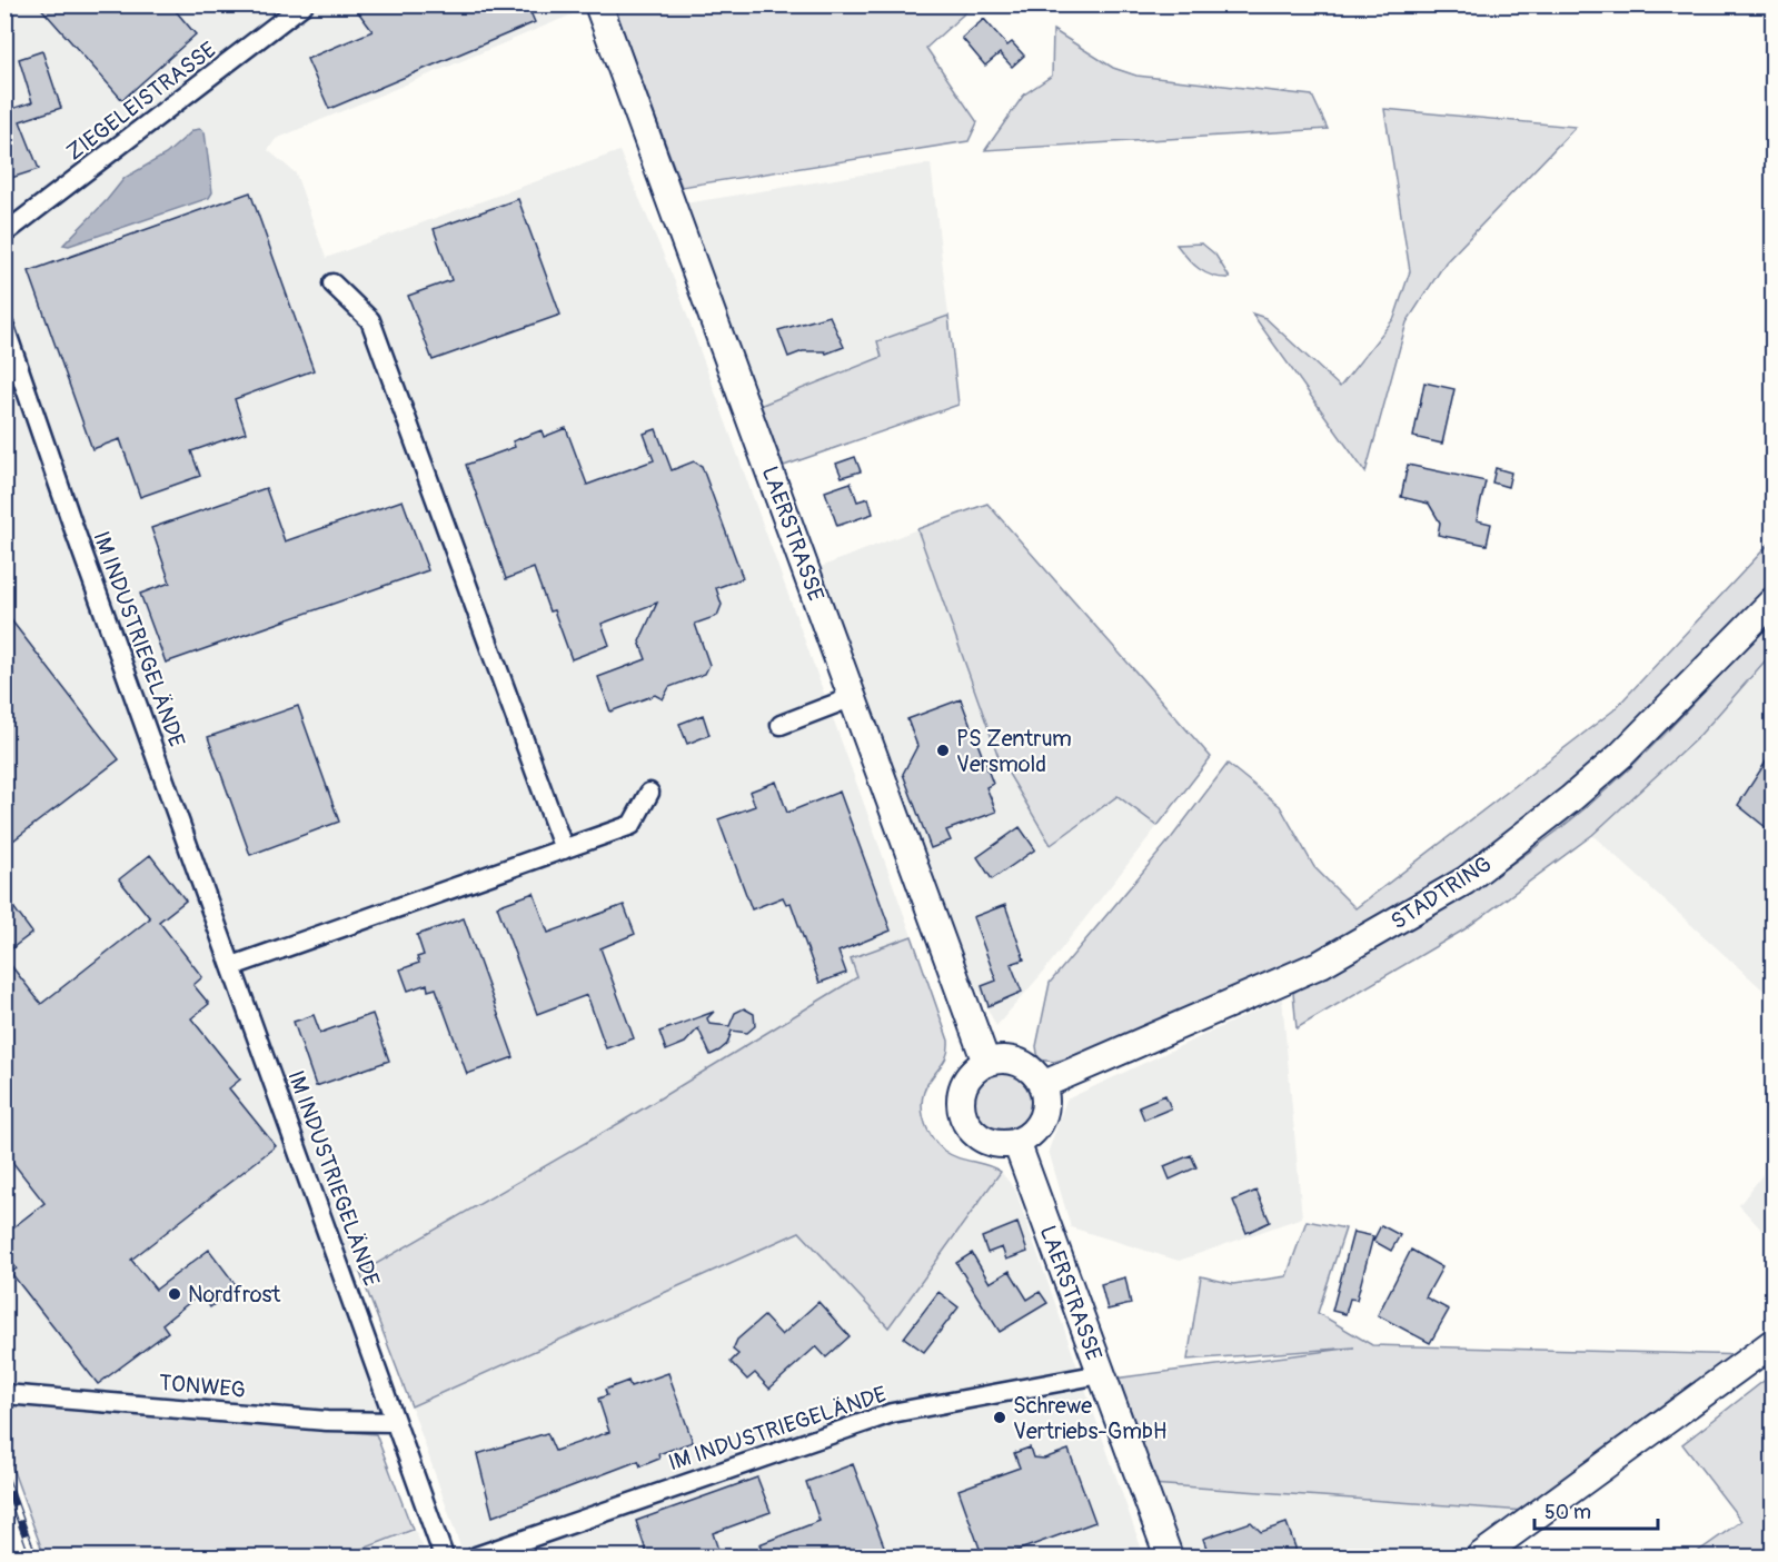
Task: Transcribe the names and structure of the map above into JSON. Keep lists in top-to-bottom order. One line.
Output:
{"streets":{"main road":["LAERSTRASSE","STADTRING"],"street":["ZIEGELEISTRASSE","IM INDUSTRIEGELÄNDE","TONWEG"]},"crossings":[["LAERSTRASSE","IM INDUSTRIEGELÄNDE"],["LAERSTRASSE","STADTRING"],["IM INDUSTRIEGELÄNDE","TONWEG"]],"places":["PS Zentrum Versmold","Nordfrost","Schrewe Vertriebs-GmbH"],"scale_bar":"50 m"}
